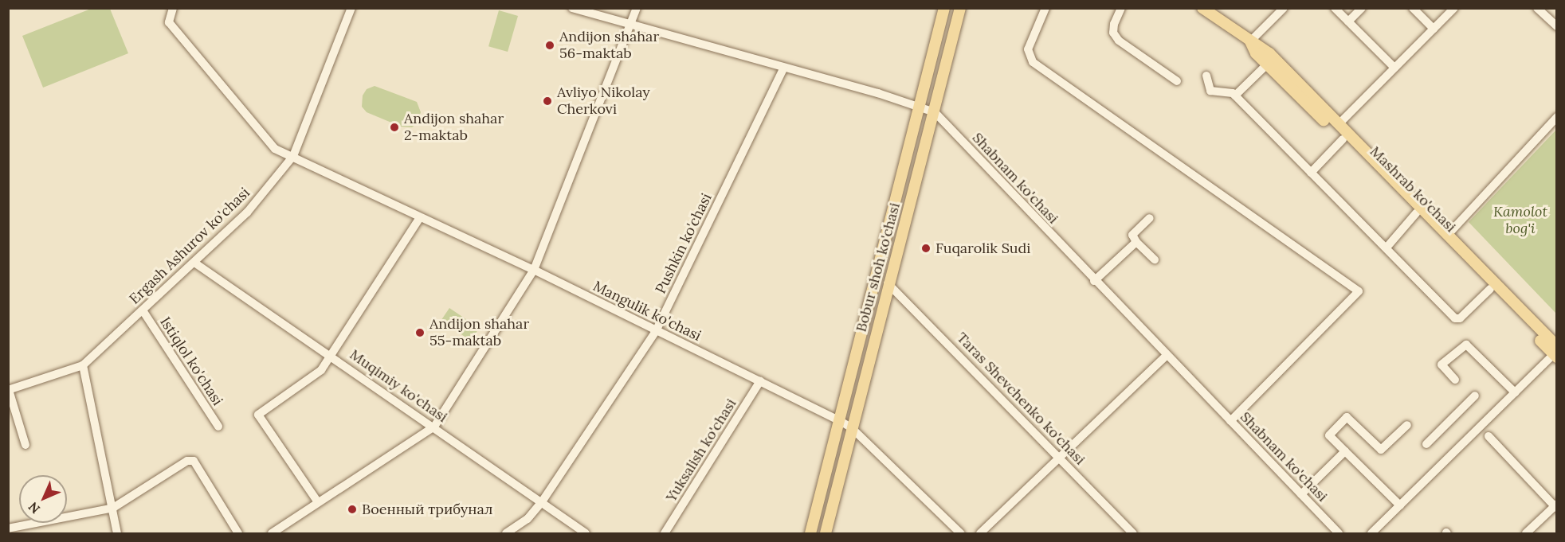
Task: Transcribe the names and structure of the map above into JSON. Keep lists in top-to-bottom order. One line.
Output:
{"streets":{"main road":["Mashrab ko'chasi","Bobur shoh ko'chasi"],"street":["Shabnam ko'chasi","Pushkin ko'chasi","Ergash Ashurov ko'chasi","Mangulik ko'chasi","Istiqlol ko'chasi","Muqimiy ko'chasi","Taras Shevchenko ko'chasi","Yuksalish ko'chasi"]},"crossings":[["Shabnam ko'chasi","Pushkin ko'chasi"],["Shabnam ko'chasi","Bobur shoh ko'chasi"],["Pushkin ko'chasi","Mangulik ko'chasi"],["Pushkin ko'chasi","Muqimiy ko'chasi"],["Ergash Ashurov ko'chasi","Mangulik ko'chasi"],["Ergash Ashurov ko'chasi","Istiqlol ko'chasi"],["Ergash Ashurov ko'chasi","Muqimiy ko'chasi"],["Bobur shoh ko'chasi","Mangulik ko'chasi"],["Bobur shoh ko'chasi","Taras Shevchenko ko'chasi"],["Mangulik ko'chasi","Yuksalish ko'chasi"]],"parks":["Kamolot bog'i"],"places":["Andijon shahar 56-maktab","Avliyo Nikolay Cherkovi","Andijon shahar 2-maktab","Fuqarolik Sudi","Andijon shahar 55-maktab","Военный трибунал"],"north":"bottom left"}
